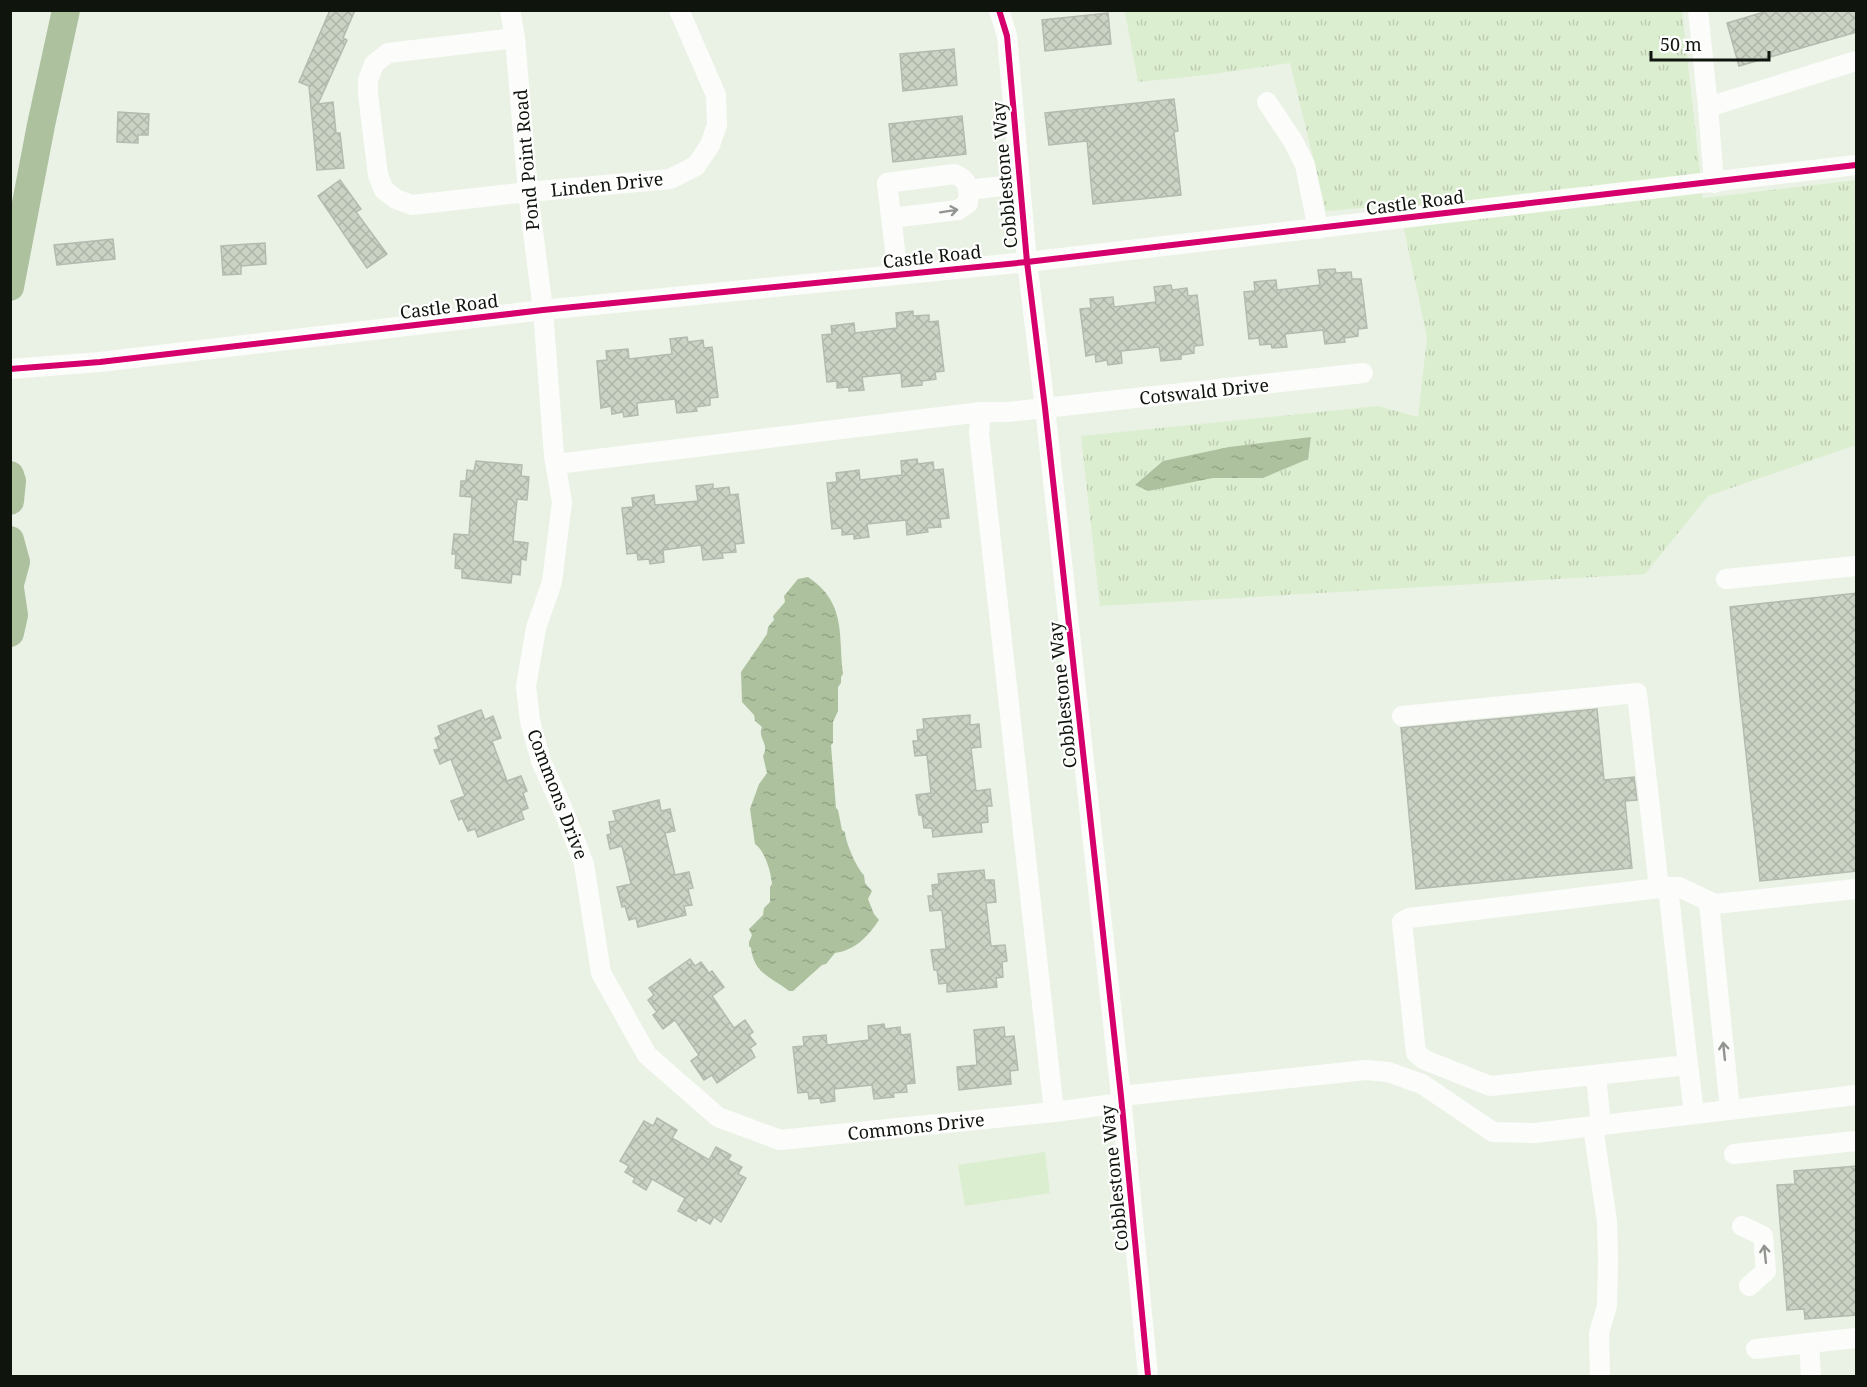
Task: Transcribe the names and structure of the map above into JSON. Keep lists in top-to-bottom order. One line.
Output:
{"streets":{"street":["Pond Point Road","Cobblestone Way","Linden Drive","Castle Road","Cotswald Drive","Commons Drive"]},"crossings":[["Pond Point Road","Linden Drive"],["Pond Point Road","Castle Road"],["Pond Point Road","Commons Drive"],["Cobblestone Way","Castle Road"],["Cobblestone Way","Cotswald Drive"],["Cobblestone Way","Commons Drive"],["Castle Road","Commons Drive"]],"scale_bar":"50 m"}
